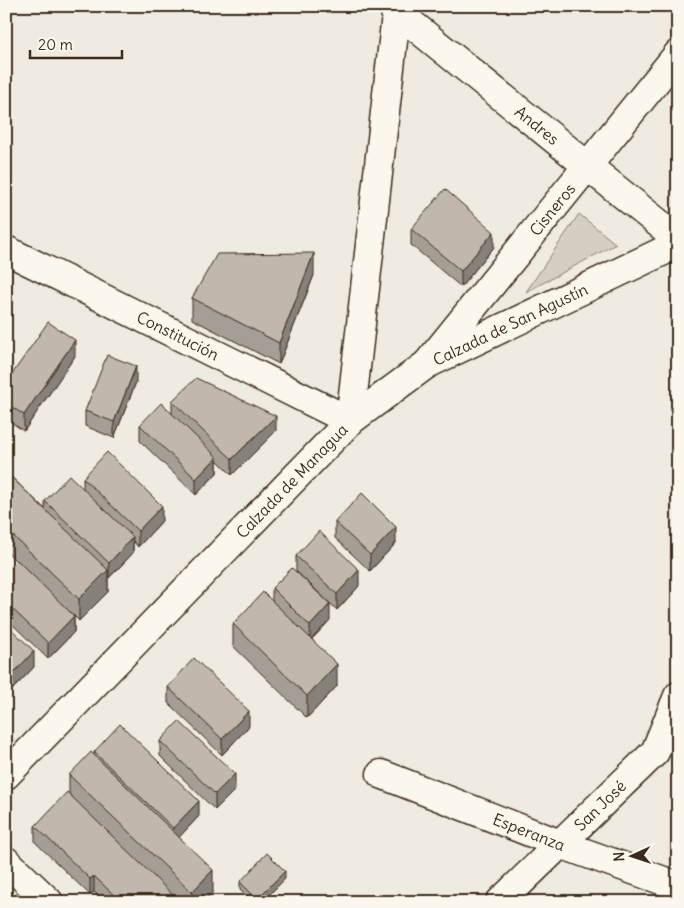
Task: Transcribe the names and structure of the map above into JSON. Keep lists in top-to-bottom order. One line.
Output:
{"streets":{"street":["Andres","Cisneros","Calzada de San Agustín","Constitución","Calzada de Managua","San José","Esperanza"]},"crossings":[["Andres","Cisneros"],["Andres","Calzada de Managua"],["Cisneros","Calzada de San Agustín"],["Calzada de San Agustín","Constitución"],["Calzada de San Agustín","Calzada de Managua"],["Constitución","Calzada de Managua"],["San José","Esperanza"]],"scale_bar":"20 m","north":"left"}
